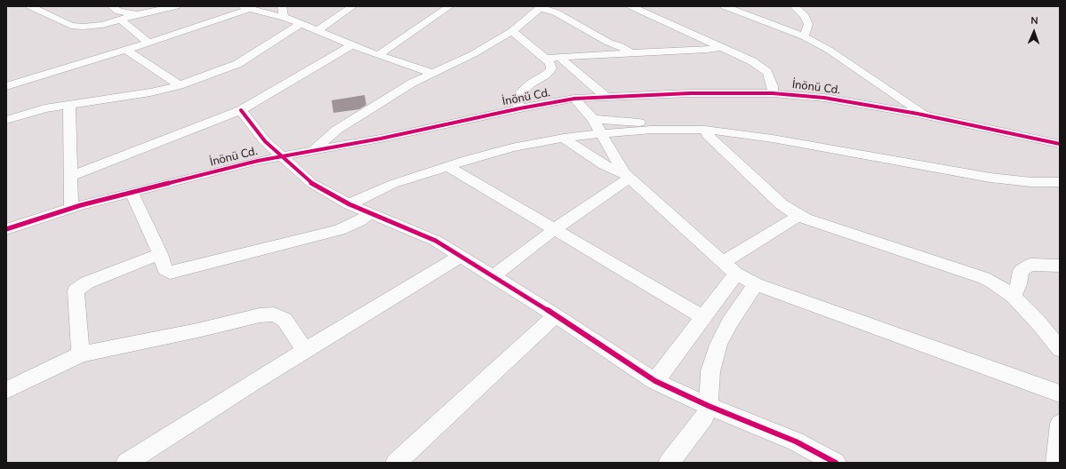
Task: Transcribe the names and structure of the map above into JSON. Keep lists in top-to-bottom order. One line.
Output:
{"streets":{"street":["İnönü Cd."]},"north":"top"}
